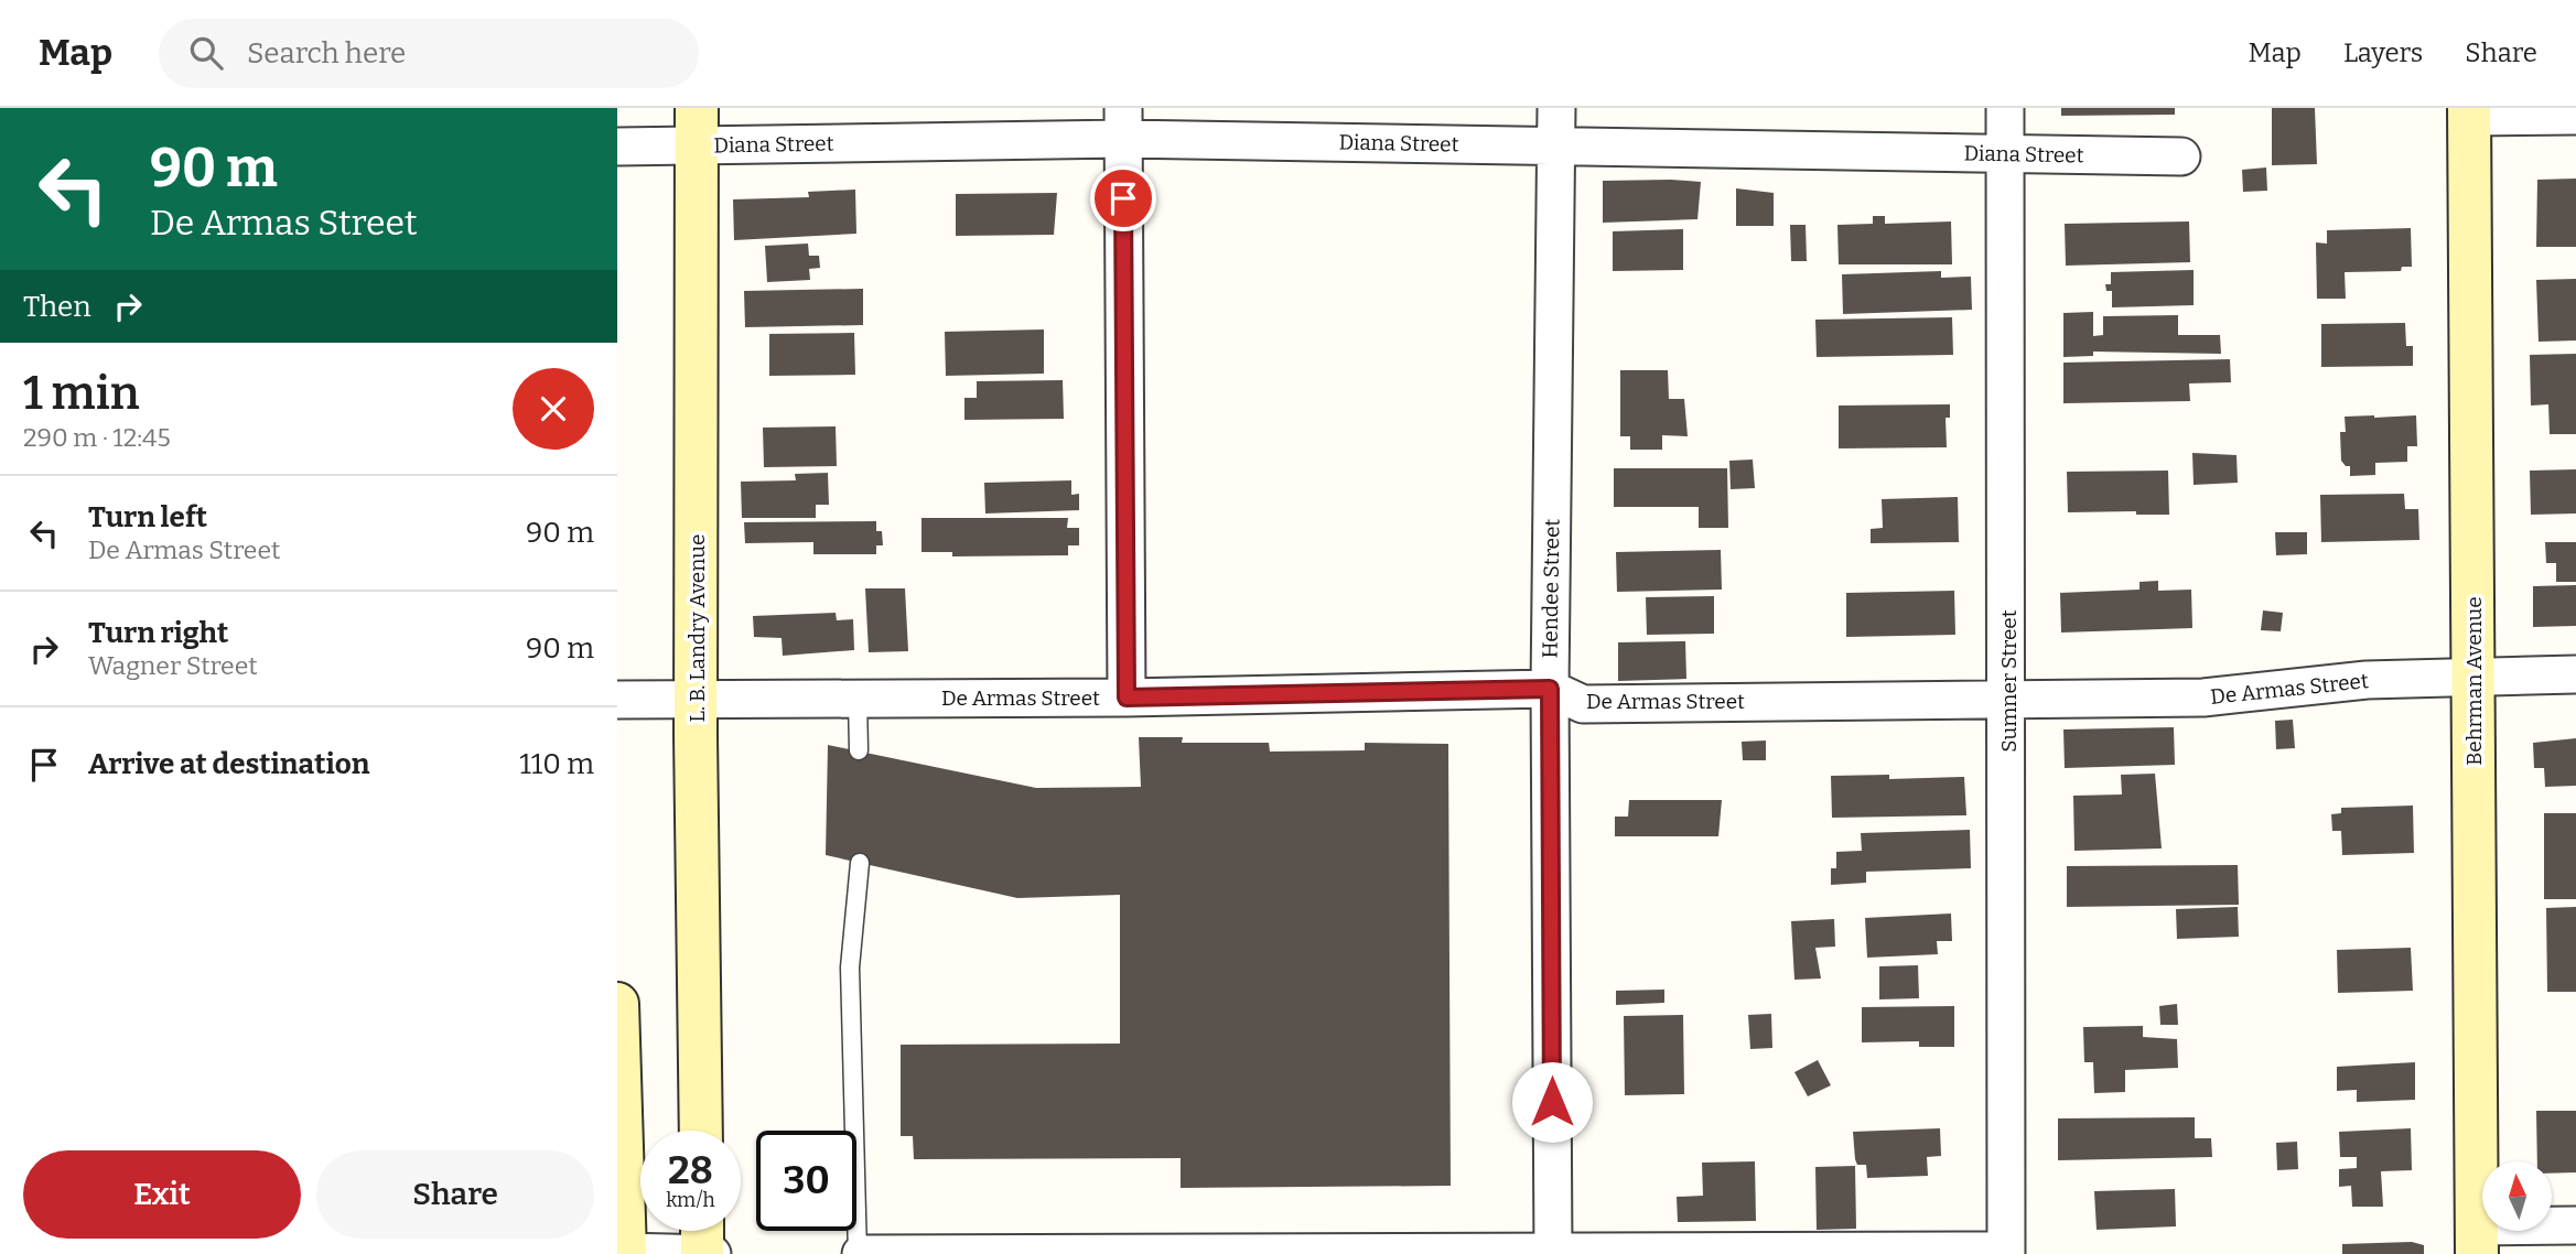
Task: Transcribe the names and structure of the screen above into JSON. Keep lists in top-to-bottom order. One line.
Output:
{"streets":{"street":["Diana Street","Hendee Street","L. B. Landry Avenue","Sumner Street","Behrman Avenue","De Armas Street"]},"crossings":[["Diana Street","Hendee Street"],["Diana Street","L. B. Landry Avenue"],["Diana Street","Sumner Street"],["Hendee Street","De Armas Street"],["L. B. Landry Avenue","De Armas Street"],["Sumner Street","De Armas Street"],["Behrman Avenue","De Armas Street"]],"north":"top","page":{"header":"Map","search":"Search here","nav":["Map","Layers","Share"],"turn":["90 m","De Armas Street"],"then":"Then","heading":["1 min","290 m · 12:45"],"list":[{"name":"Turn left","note":"De Armas Street","value":"90 m"},{"name":"Turn right","note":"Wagner Street","value":"90 m"},{"name":"Arrive at destination","value":"110 m"}],"speed":"28 km/h","limit":"30","buttons":["Exit","Share"]}}
